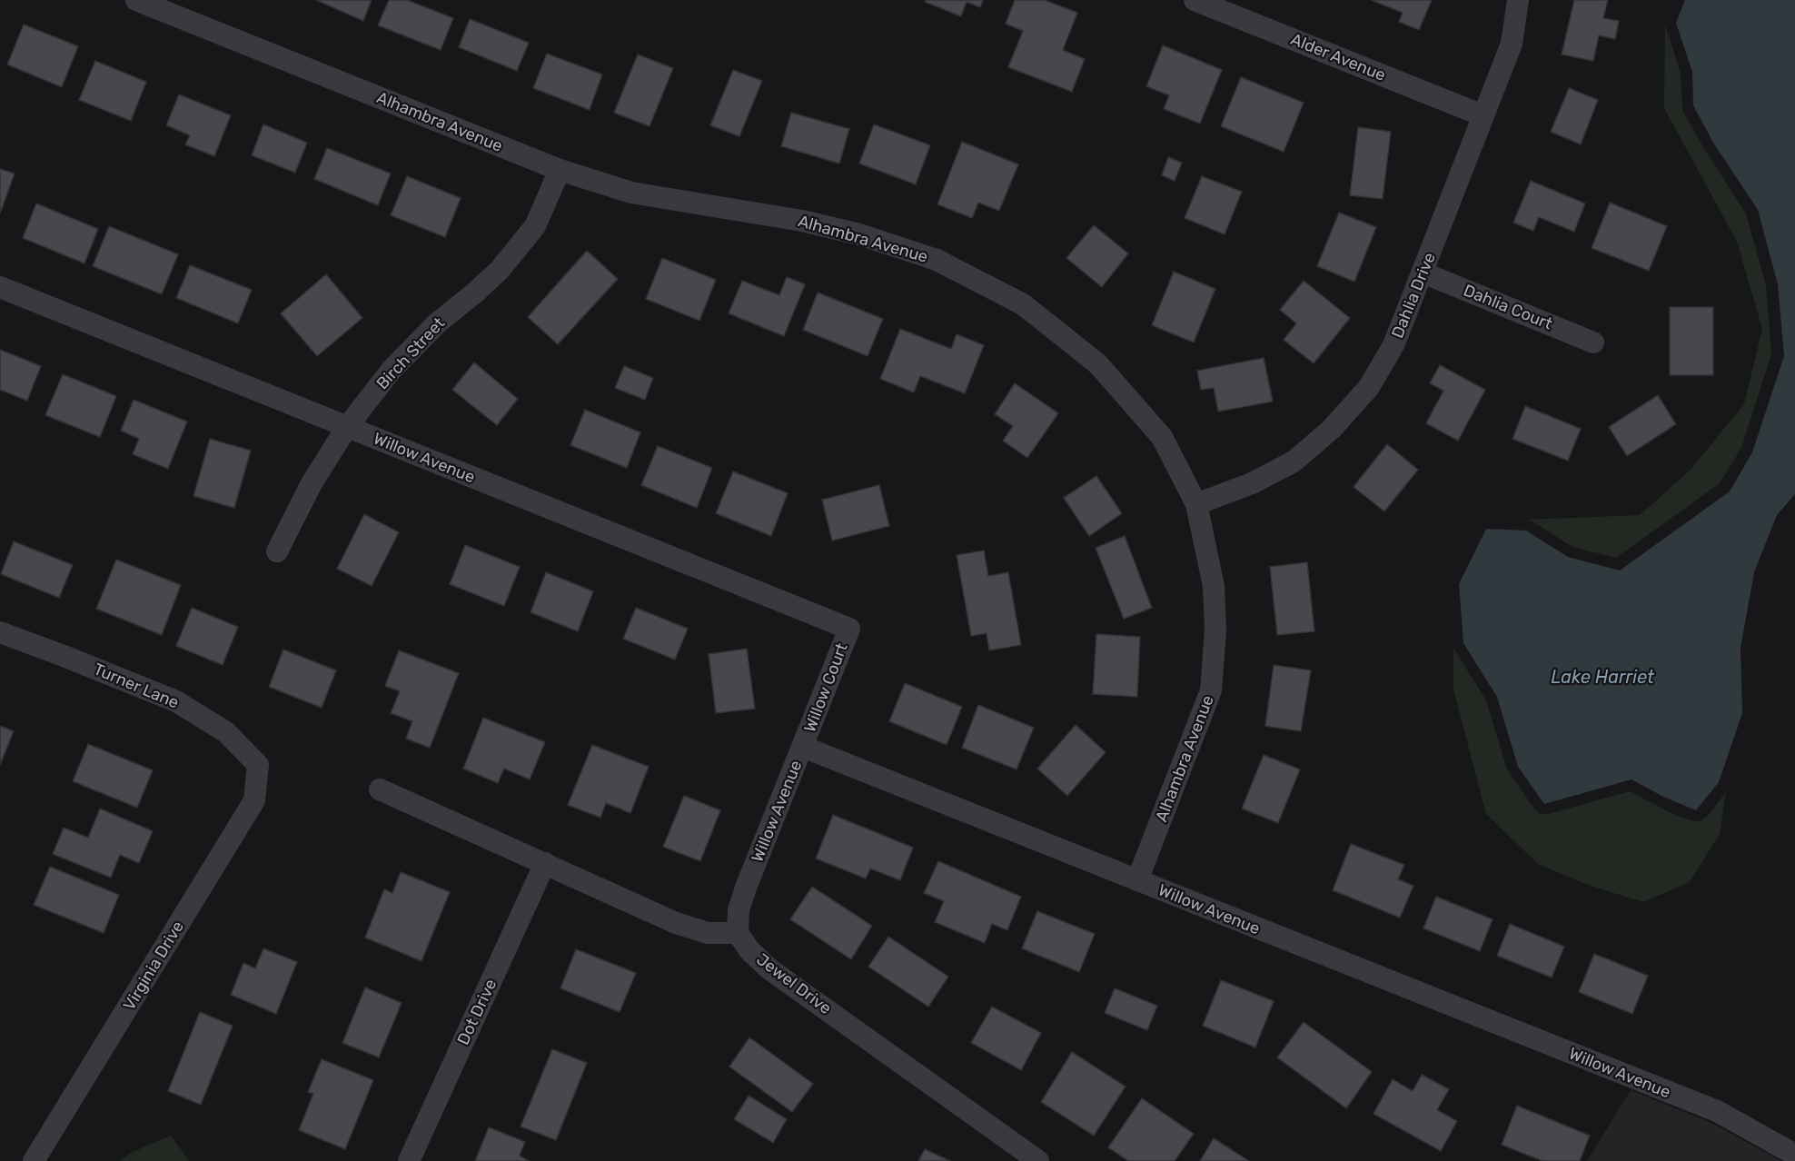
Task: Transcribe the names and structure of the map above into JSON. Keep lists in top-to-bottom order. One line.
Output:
{"streets":{"street":["Alder Avenue","Alhambra Avenue","Dahlia Drive","Dahlia Court","Birch Street","Willow Avenue","Turner Lane","Willow Court","Virginia Drive","Jewel Drive","Dot Drive"]},"crossings":[["Alder Avenue","Dahlia Drive"],["Alhambra Avenue","Dahlia Drive"],["Alhambra Avenue","Birch Street"],["Alhambra Avenue","Willow Avenue"],["Dahlia Drive","Dahlia Court"],["Birch Street","Willow Avenue"],["Willow Avenue","Willow Court"],["Willow Avenue","Jewel Drive"],["Turner Lane","Virginia Drive"]],"water":["Lake Harriet"]}
